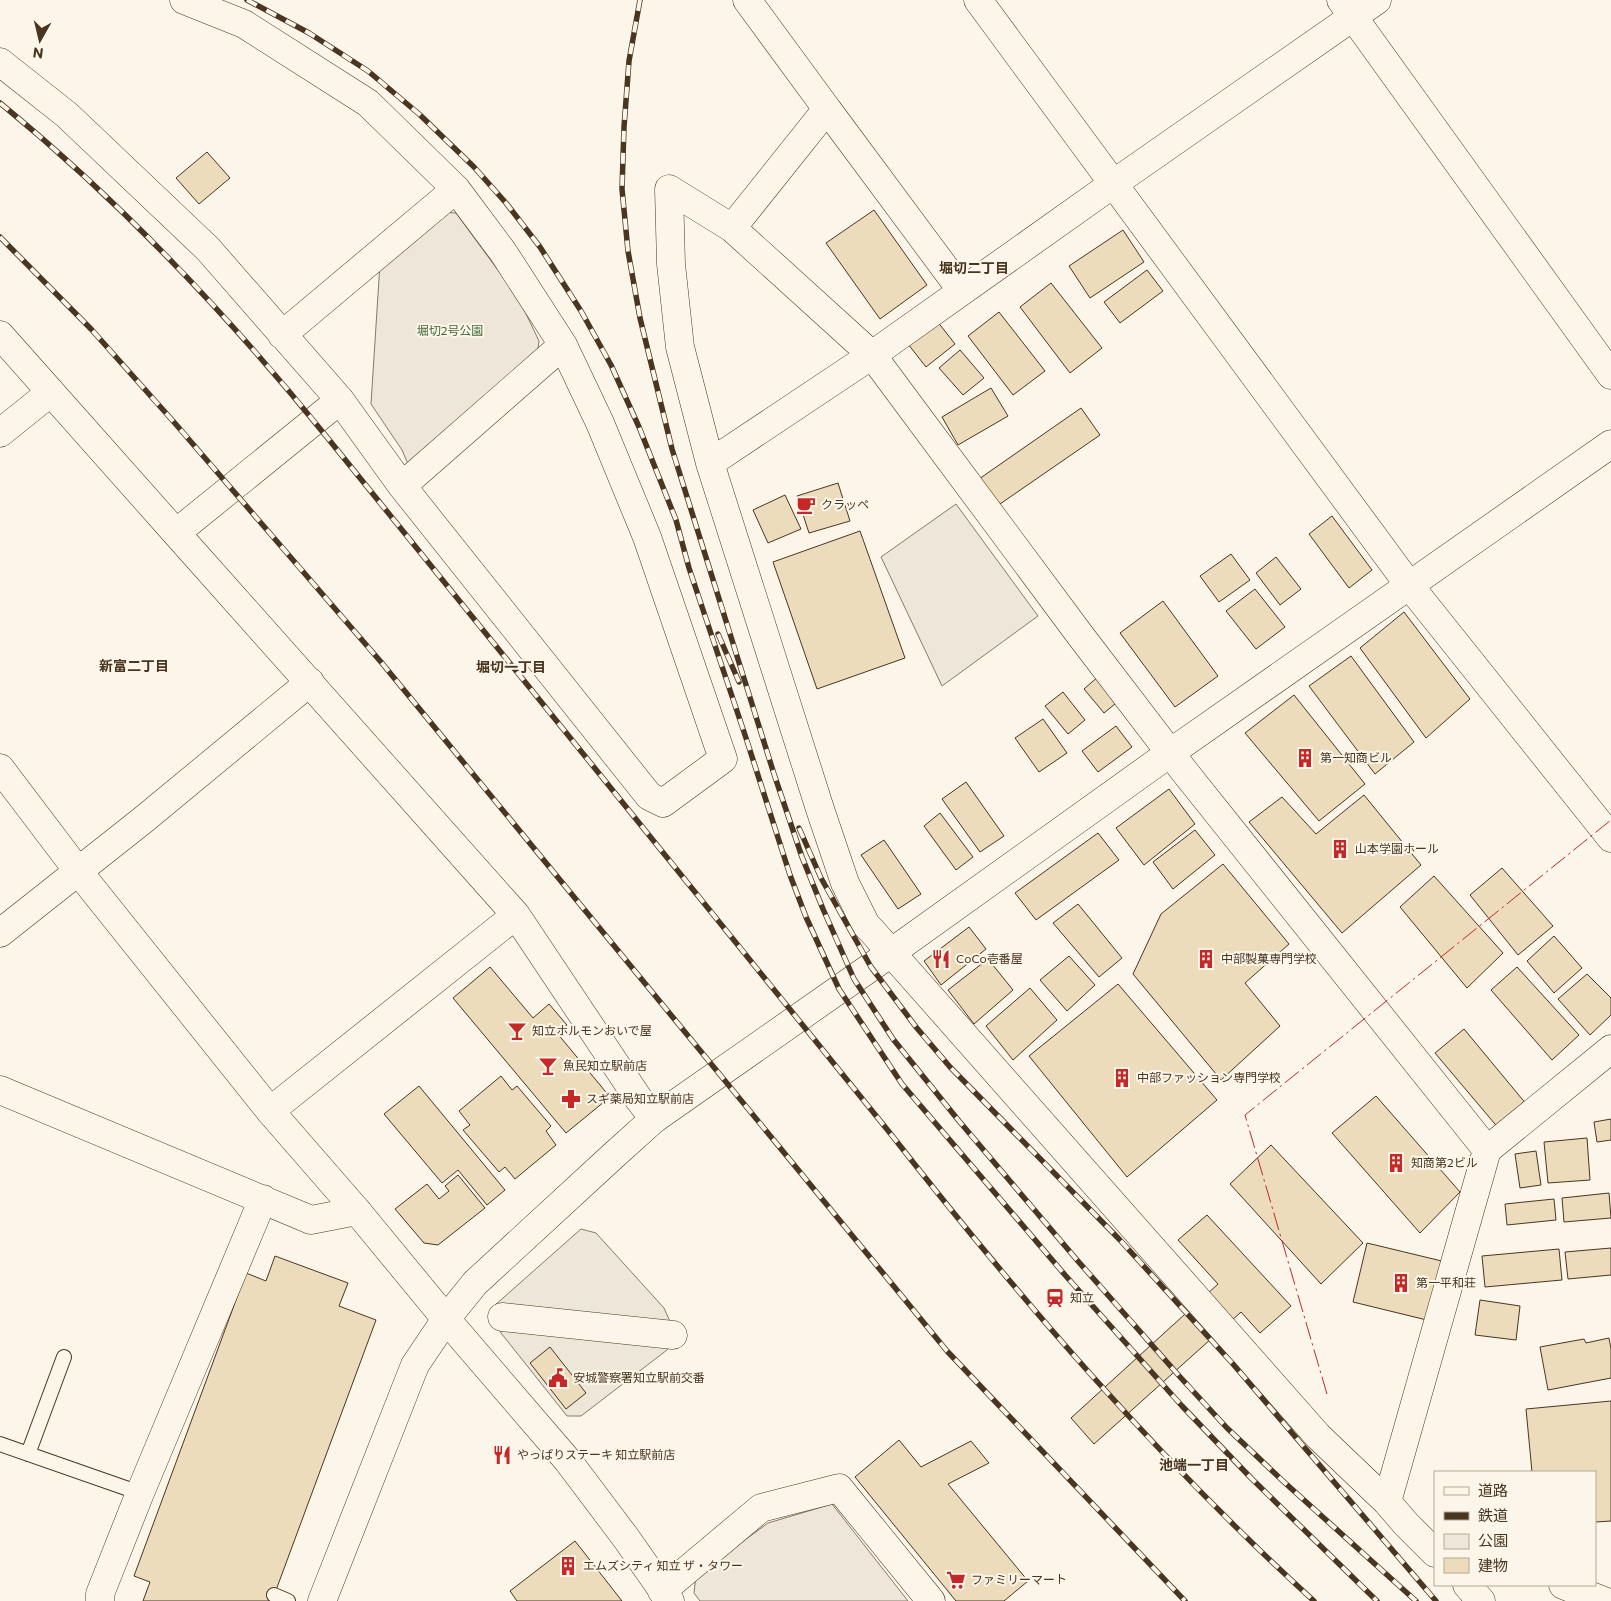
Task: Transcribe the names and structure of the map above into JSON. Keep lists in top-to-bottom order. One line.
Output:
{"districts":["堀切二丁目","新富二丁目","堀切一丁目","池端一丁目"],"parks":["堀切2号公園"],"places":{"cafe":["クラッペ"],"building":["第一知商ビル","山本学園ホール","中部製菓専門学校","中部ファッション専門学校","知商第2ビル","第一平和荘","エムズシティ 知立 ザ・タワー"],"restaurant":["CoCo壱番屋","やっぱりステーキ 知立駅前店"],"bar":["知立ホルモンおいで屋","魚民知立駅前店"],"pharmacy":["スギ薬局知立駅前店"],"station":["知立"],"public building":["安城警察署知立駅前交番"],"supermarket":["ファミリーマート"]},"legend":["道路","鉄道","公園","建物"],"north":"bottom"}
